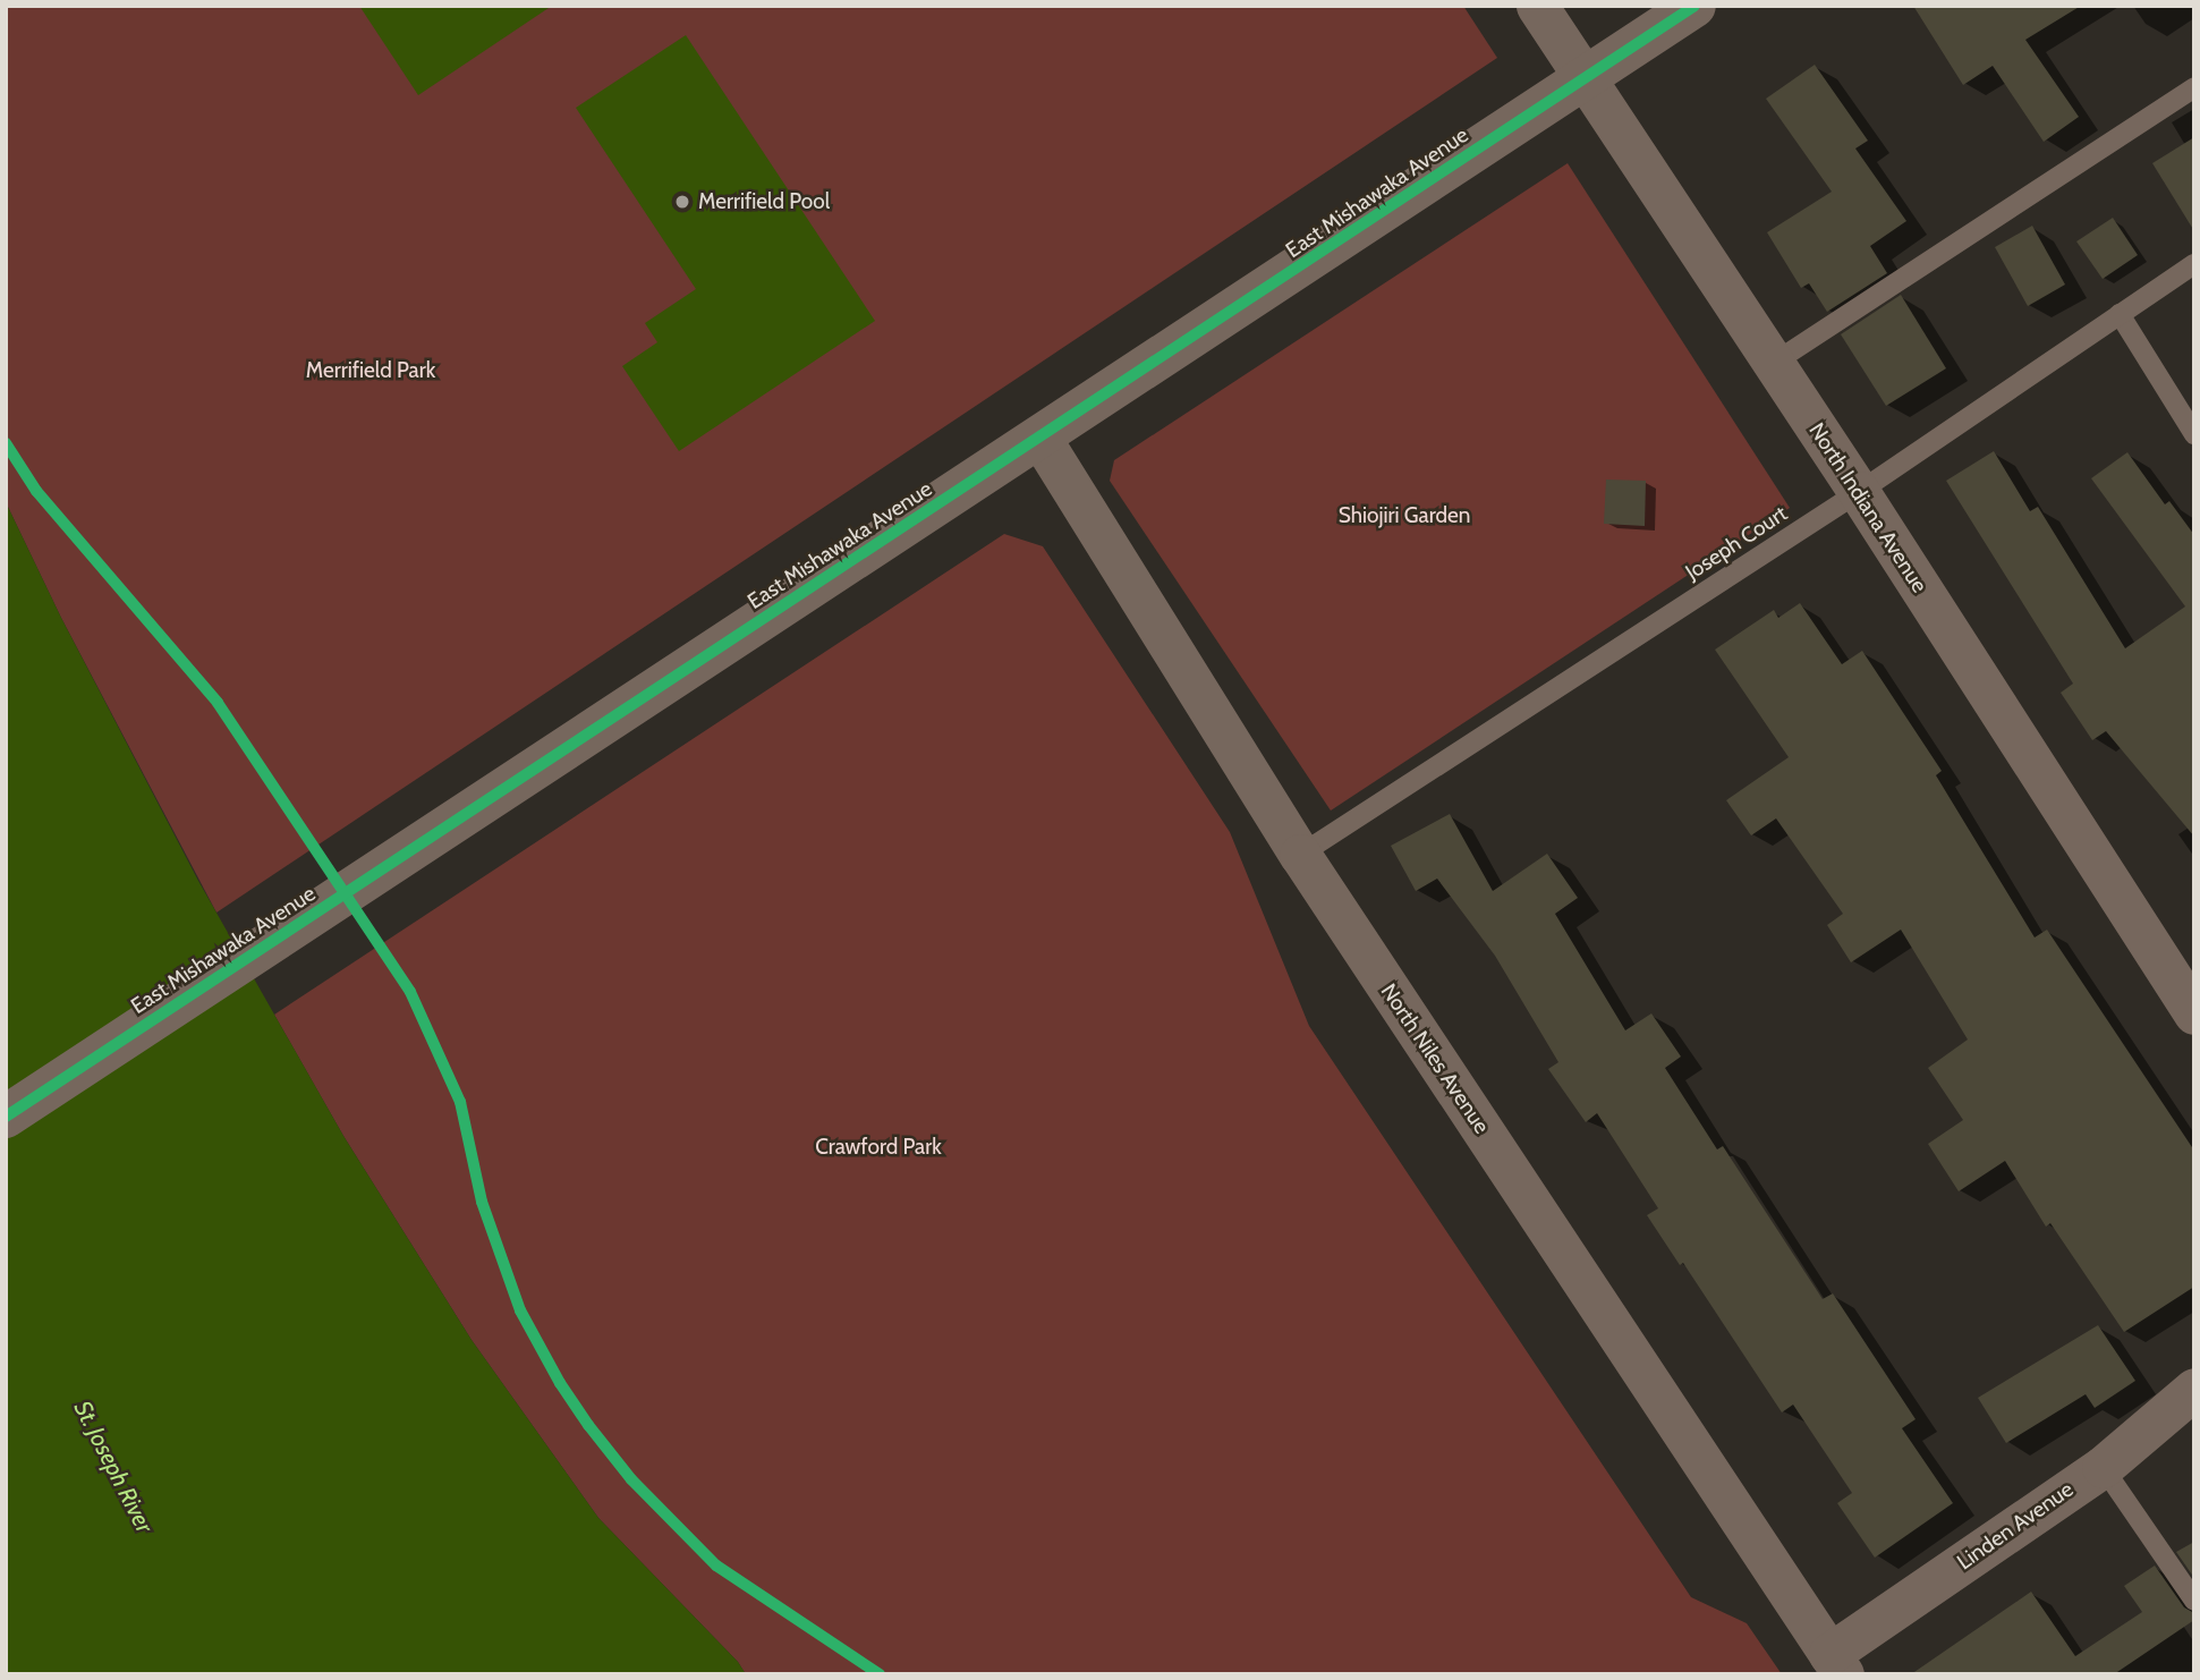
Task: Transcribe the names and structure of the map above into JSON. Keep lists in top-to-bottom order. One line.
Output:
{"streets":{"street":["East Mishawaka Avenue","North Indiana Avenue","North Niles Avenue","Linden Avenue"],"lane":["Joseph Court"]},"crossings":[["East Mishawaka Avenue","North Indiana Avenue"],["East Mishawaka Avenue","North Niles Avenue"],["North Indiana Avenue","Joseph Court"],["Joseph Court","North Niles Avenue"],["North Niles Avenue","Linden Avenue"]],"water":["St. Joseph River"],"parks":["Merrifield Park","Shiojiri Garden","Crawford Park"],"places":["Merrifield Pool"]}
